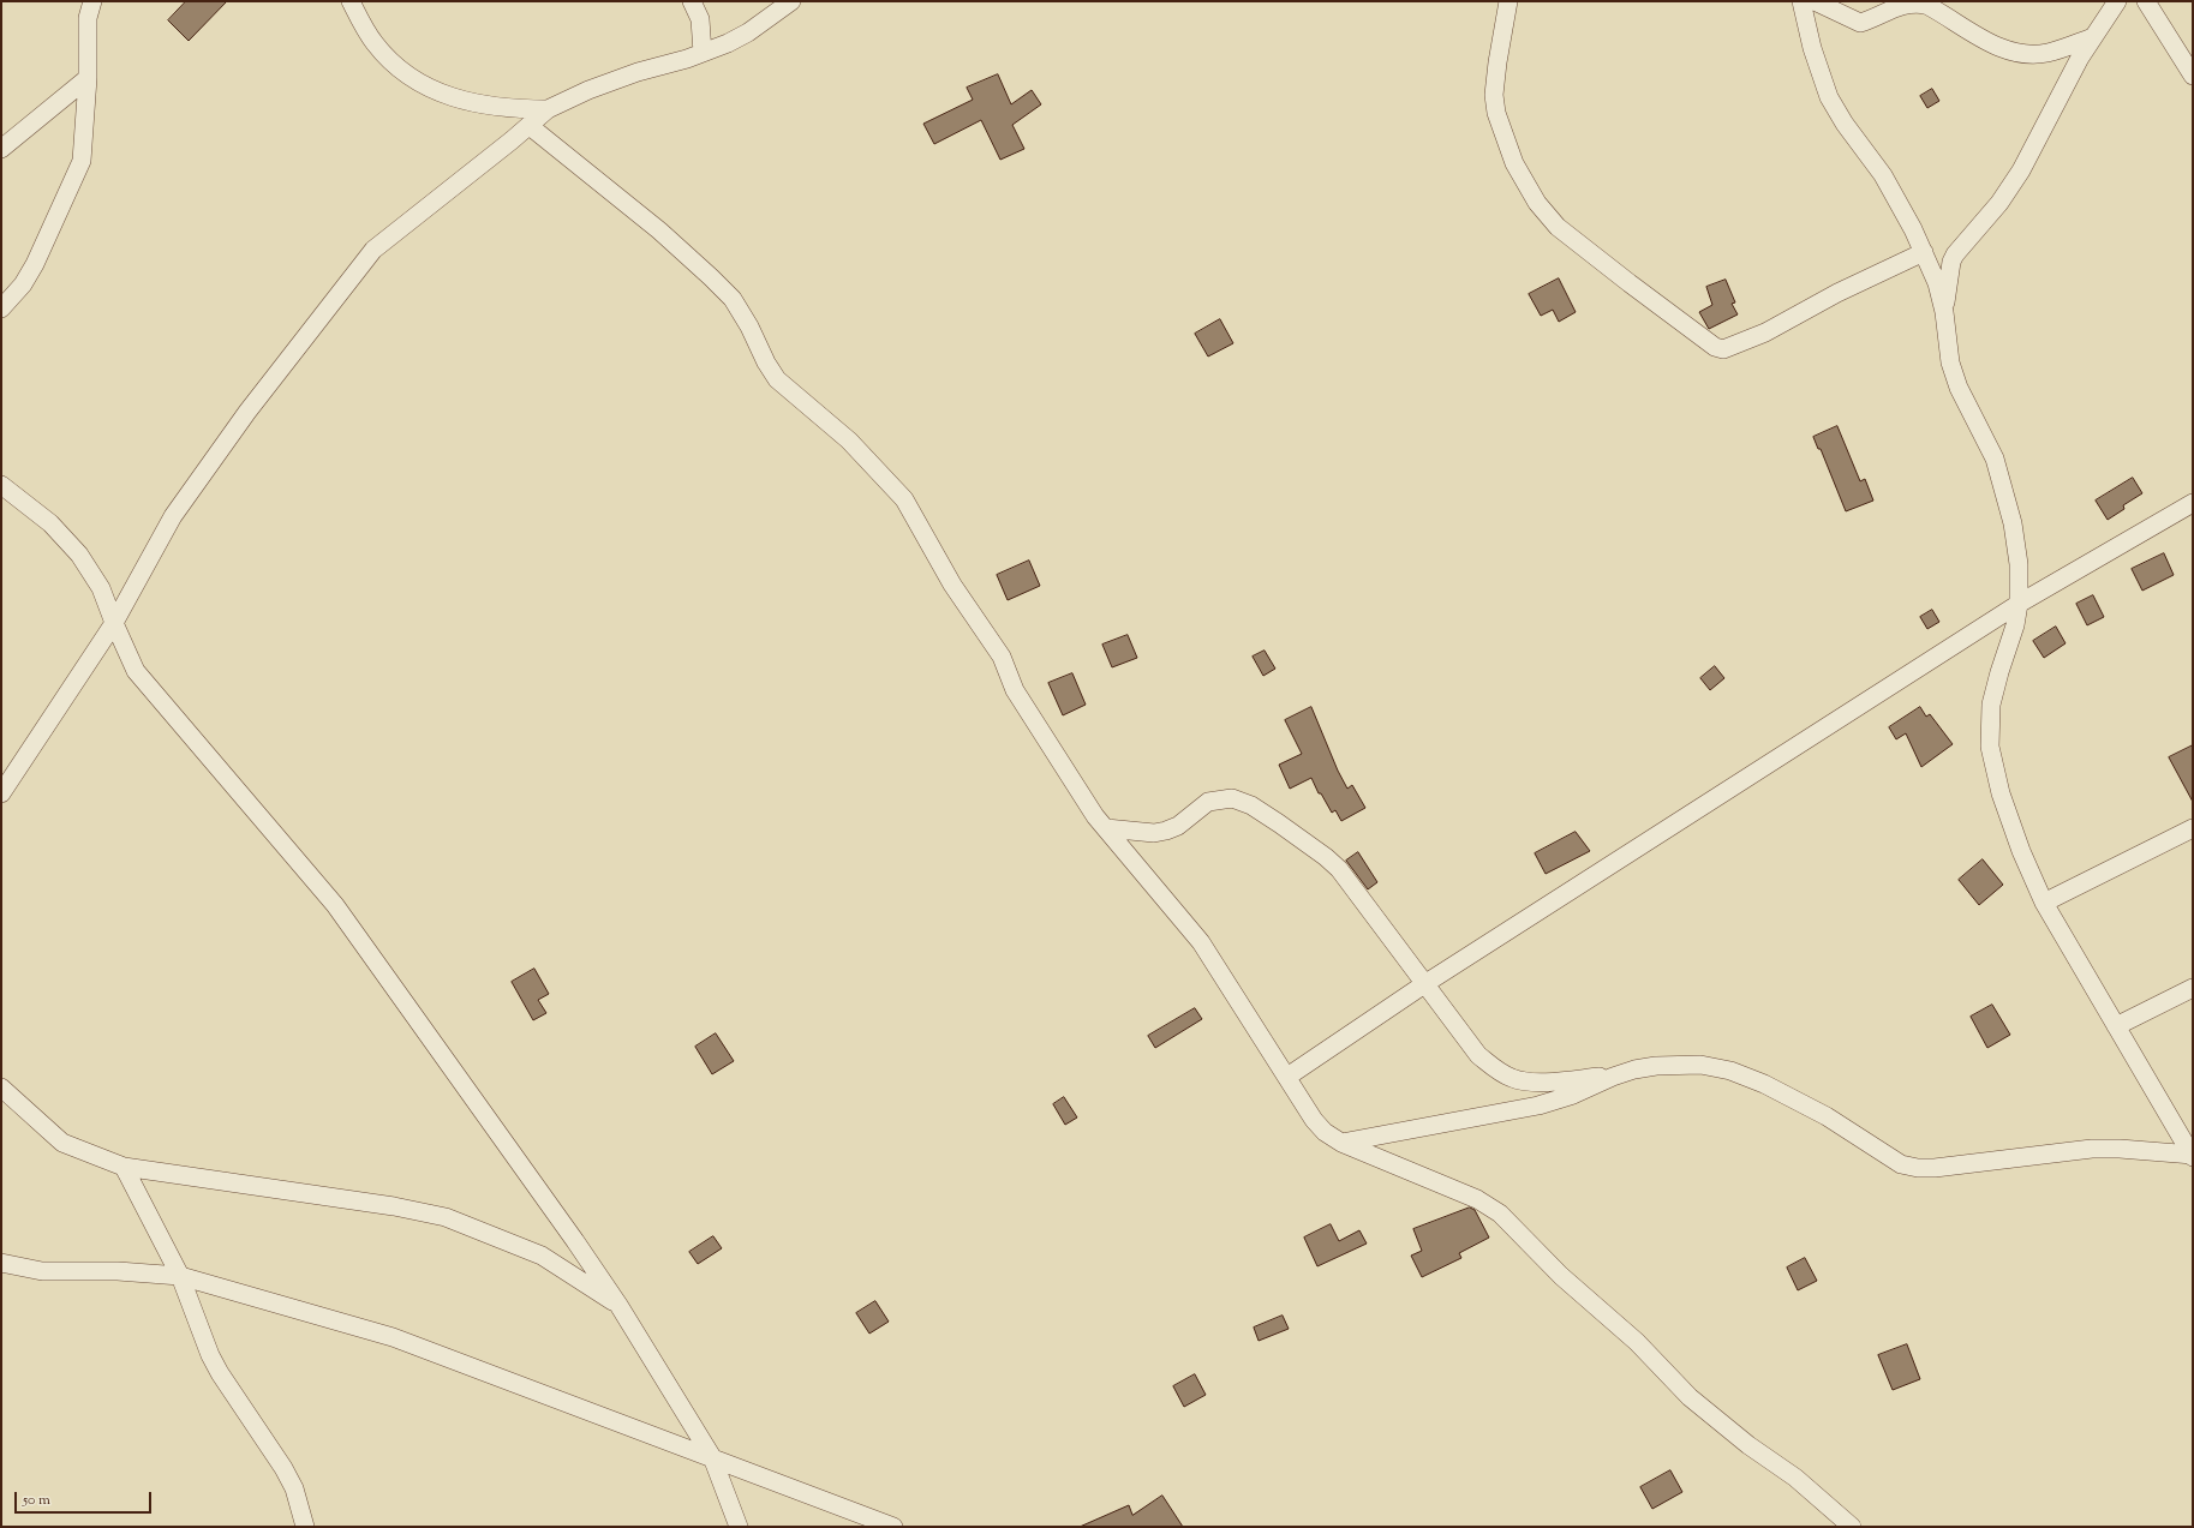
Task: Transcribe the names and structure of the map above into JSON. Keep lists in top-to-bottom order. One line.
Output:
{"scale_bar":"50 m"}
